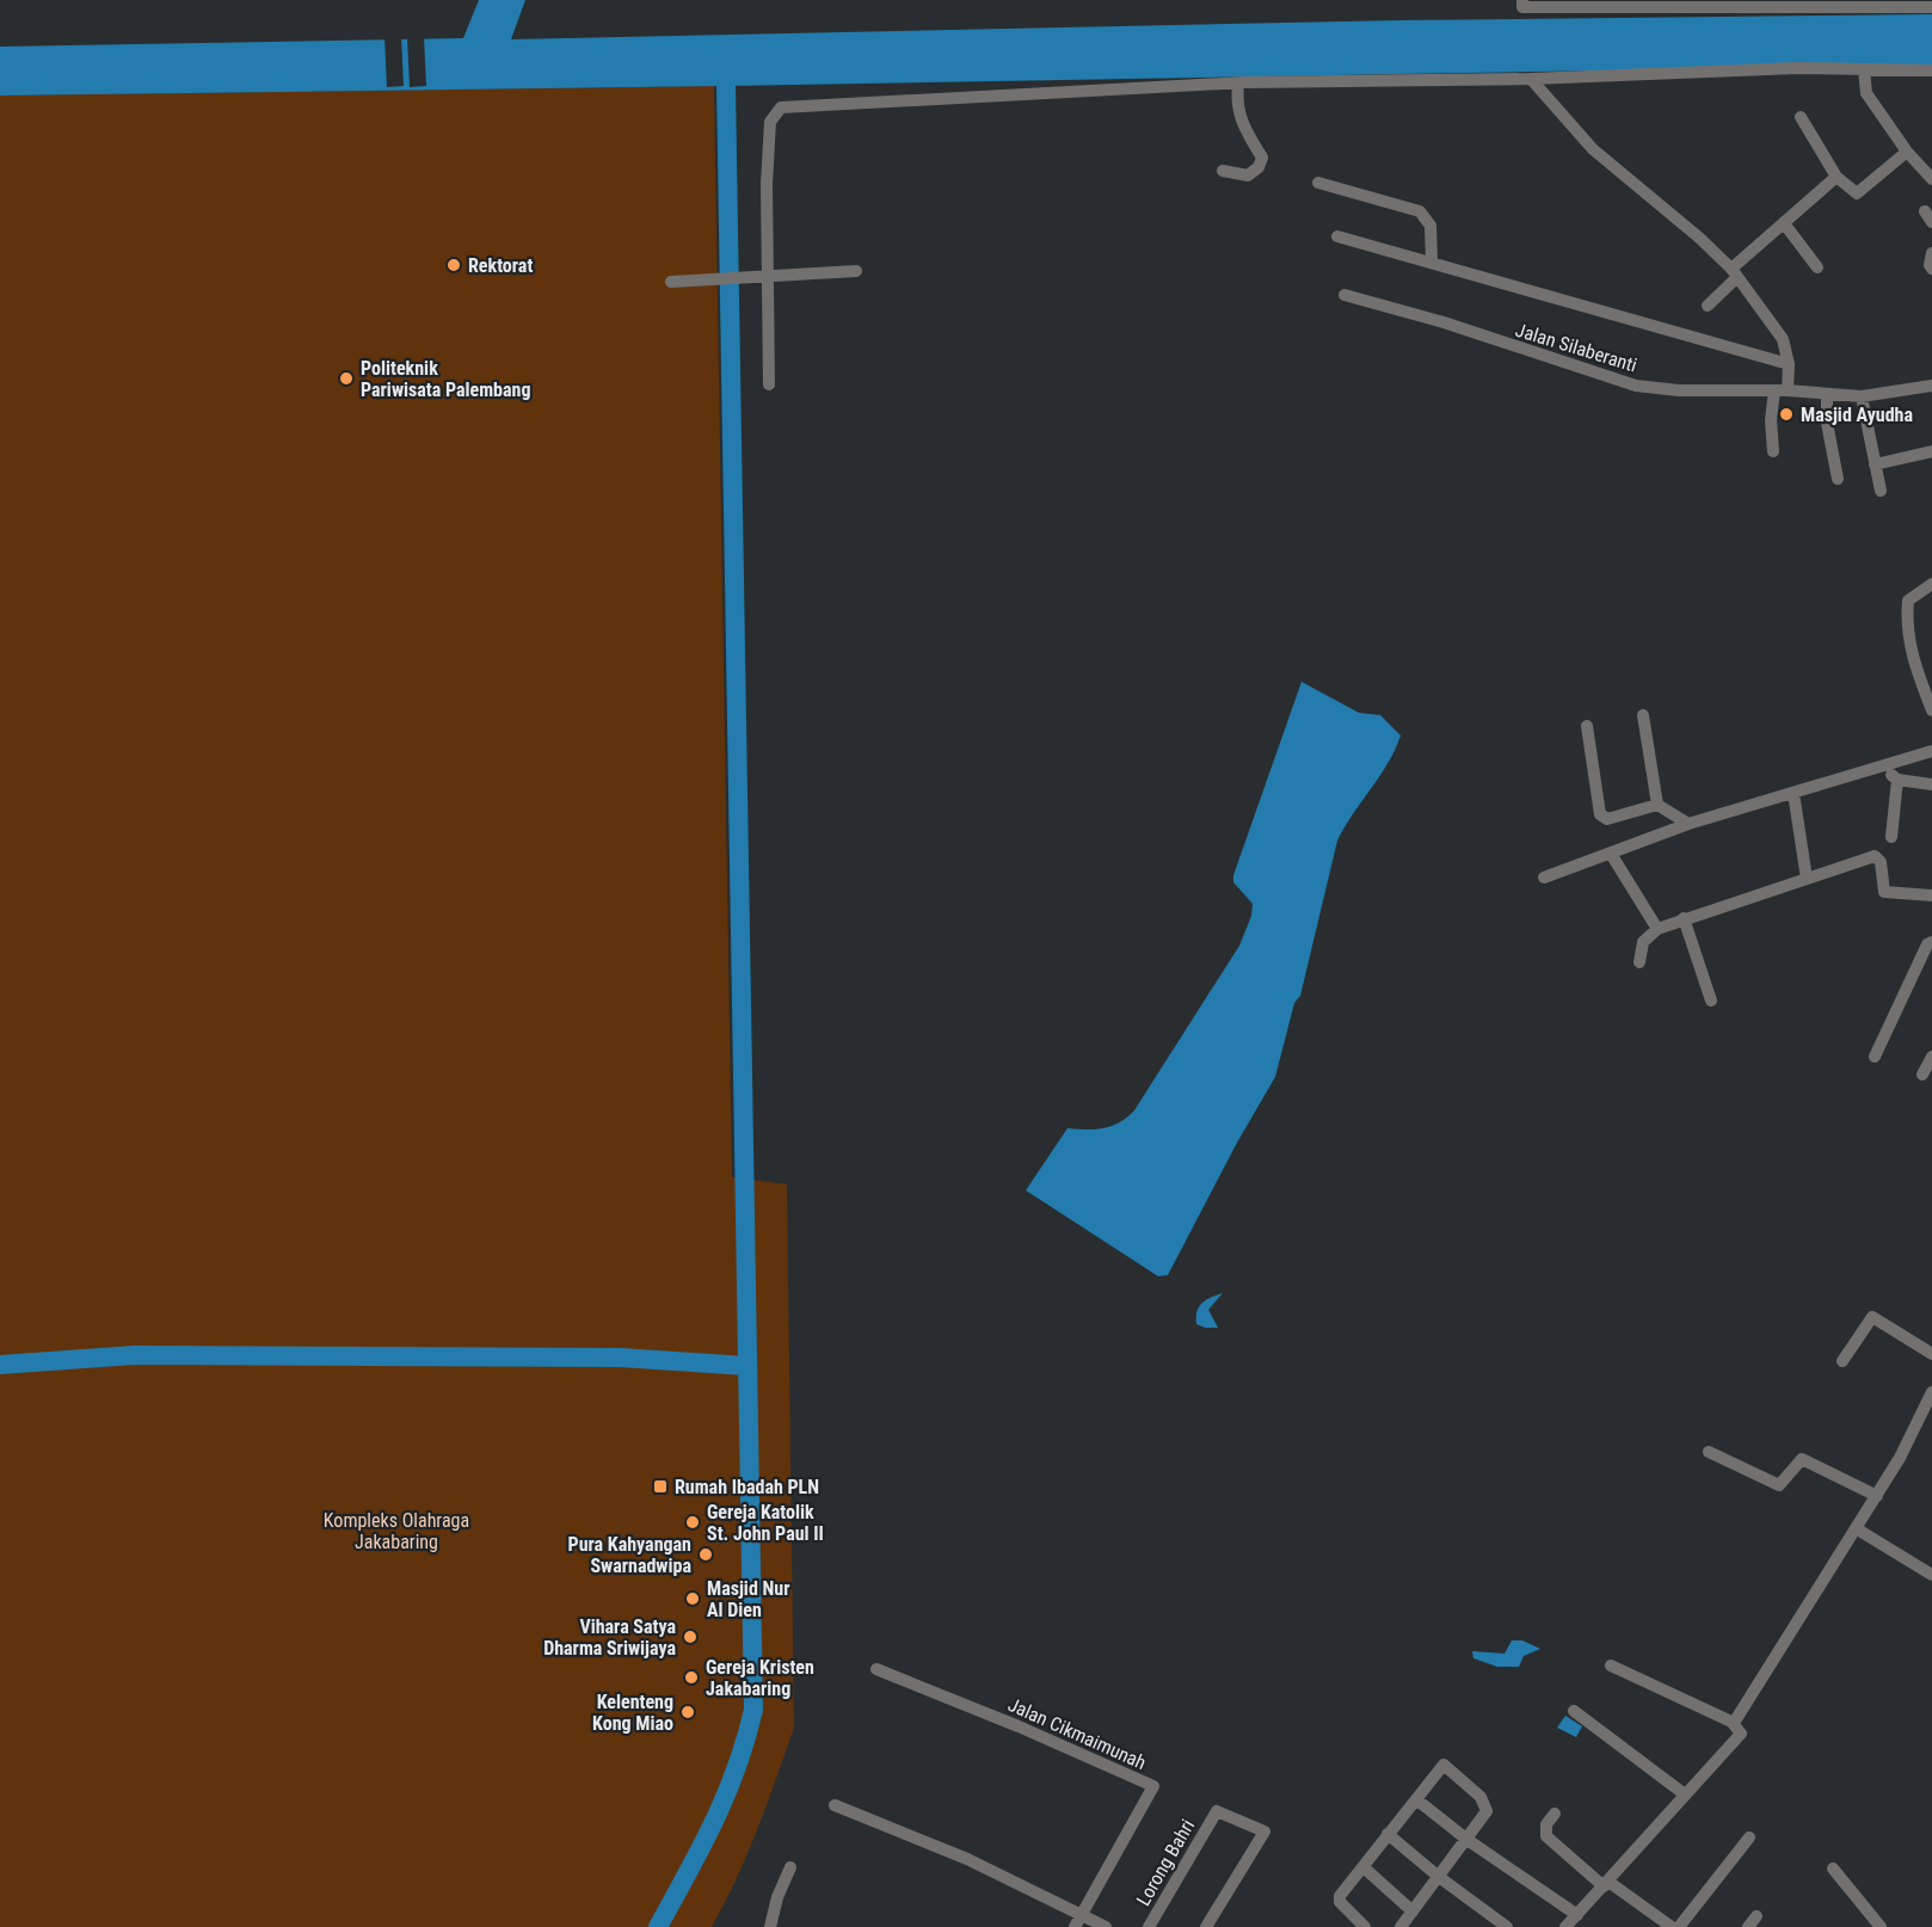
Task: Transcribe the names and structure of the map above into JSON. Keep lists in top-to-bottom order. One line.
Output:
{"streets":{"street":["Jalan Silaberanti","Jalan Cikmaimunah","Lorong Bahri"]},"parks":["Kompleks Olahraga Jakabaring"],"places":{"other":["Rektorat","Politeknik Pariwisata Palembang","Masjid Ayudha","Gereja Katolik St. John Paul II","Pura Kahyangan Swarnadwipa","Masjid Nur Al Dien","Vihara Satya Dharma Sriwijaya","Gereja Kristen Jakabaring","Kelenteng Kong Miao"],"transit":["Rumah Ibadah PLN"]}}
